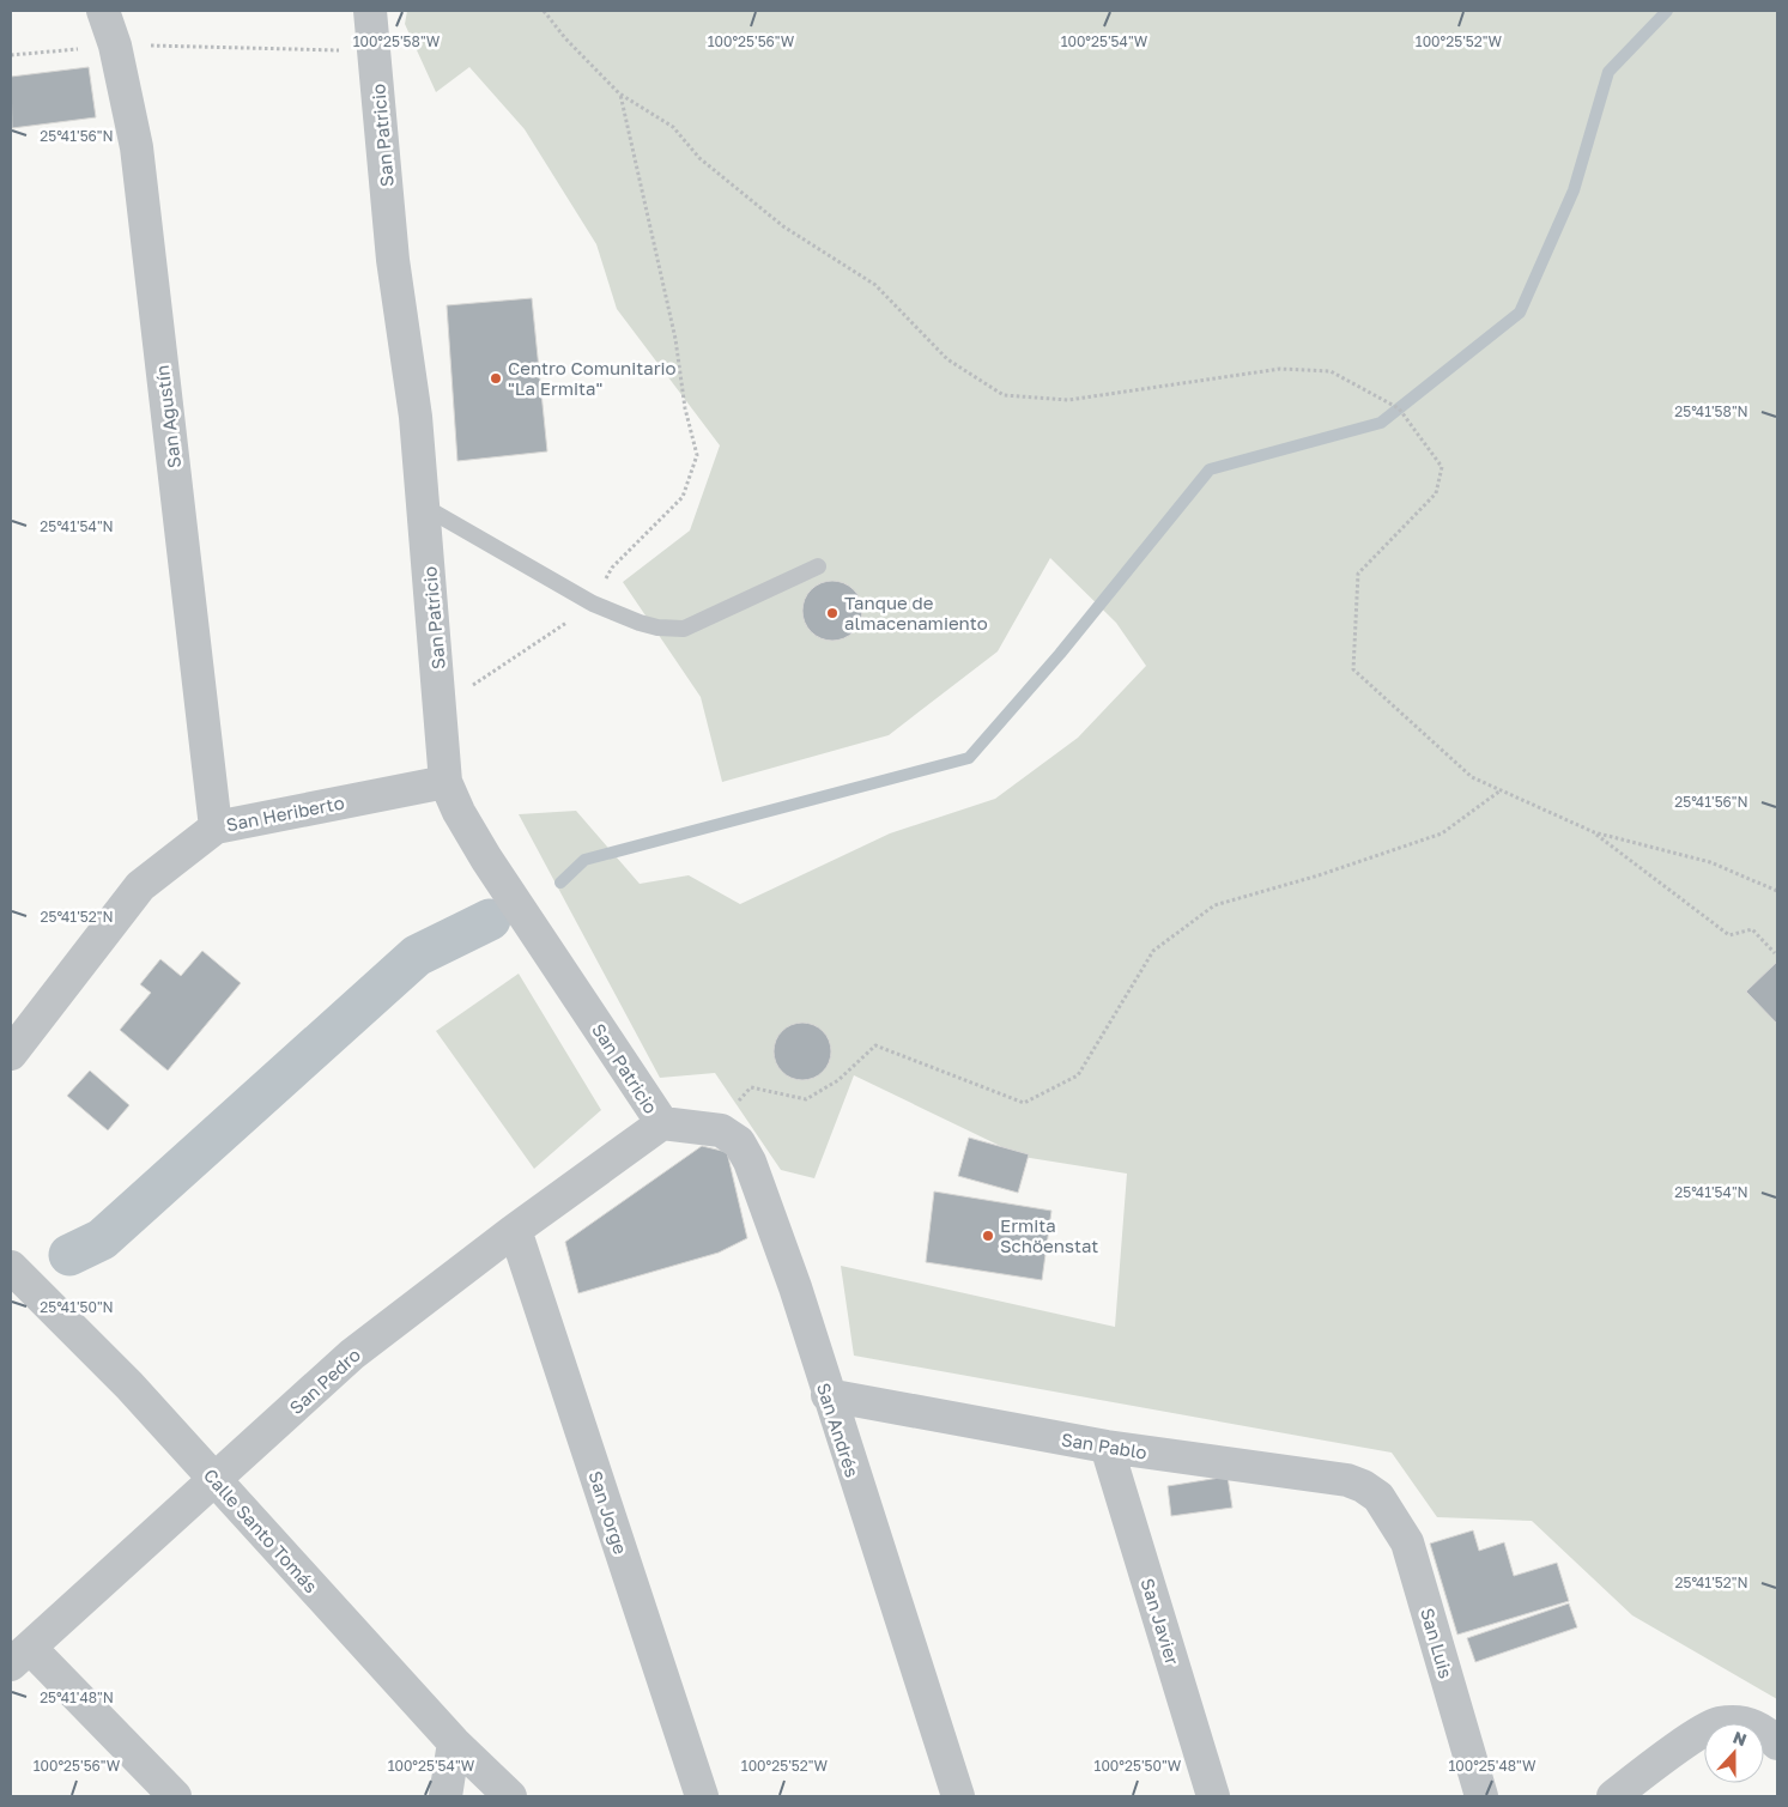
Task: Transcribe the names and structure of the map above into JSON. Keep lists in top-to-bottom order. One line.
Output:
{"streets":{"street":["San Patricio","San Agustín","San Heriberto","San Pedro","San Andrés","San Pablo","San Jorge","Calle Santo Tomás","San Javier","San Luis"]},"crossings":[["San Patricio","San Heriberto"],["San Patricio","San Pedro"],["San Agustín","San Heriberto"],["San Pedro","San Jorge"],["San Pedro","Calle Santo Tomás"],["San Andrés","San Pablo"],["San Pablo","San Javier"],["San Pablo","San Luis"]],"places":["Centro Comunitario \"La Ermita\"","Tanque de almacenamiento","Ermita Schöenstat"],"north":"top","coordinates":["100°25'58\"W","100°25'56\"W","100°25'54\"W","100°25'52\"W","25°41'56\"N","25°41'58\"N","25°41'54\"N","25°41'52\"N","25°41'50\"N","25°41'48\"N","100°25'50\"W","100°25'48\"W"]}
